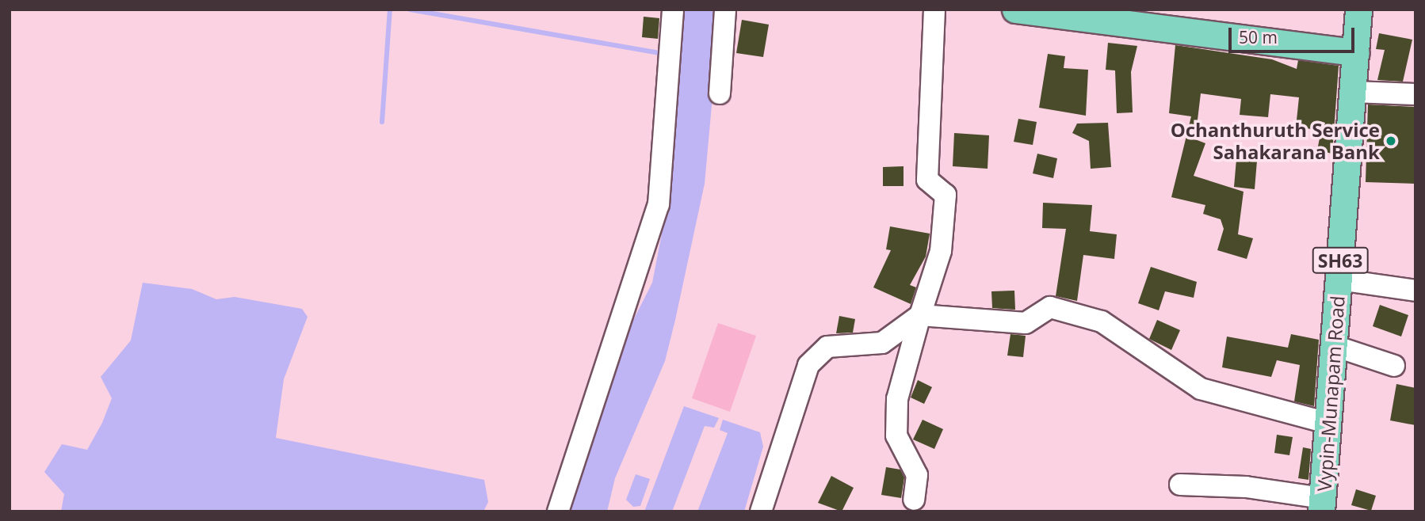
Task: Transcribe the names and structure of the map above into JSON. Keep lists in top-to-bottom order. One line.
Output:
{"streets":{"main road":["SH63","Vypin-Munapam Road"]},"places":["Ochanthuruth Service Sahakarana Bank"],"scale_bar":"50 m"}
